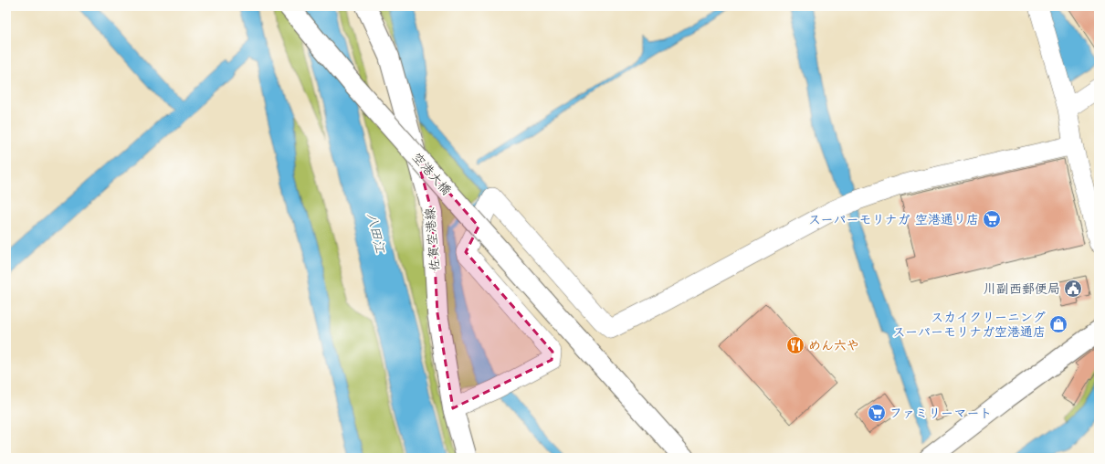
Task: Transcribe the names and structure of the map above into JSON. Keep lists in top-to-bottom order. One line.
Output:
{"streets":{"main road":["空港大橋","佐賀空港線"]},"water":["八田江"],"places":{"supermarket":["スーパーモリナガ 空港通り店","ファミリーマート"],"public building":["川副西郵便局"],"shop":["スカイクリーニング スーパーモリナガ空港通店"],"restaurant":["めん六や"]}}
